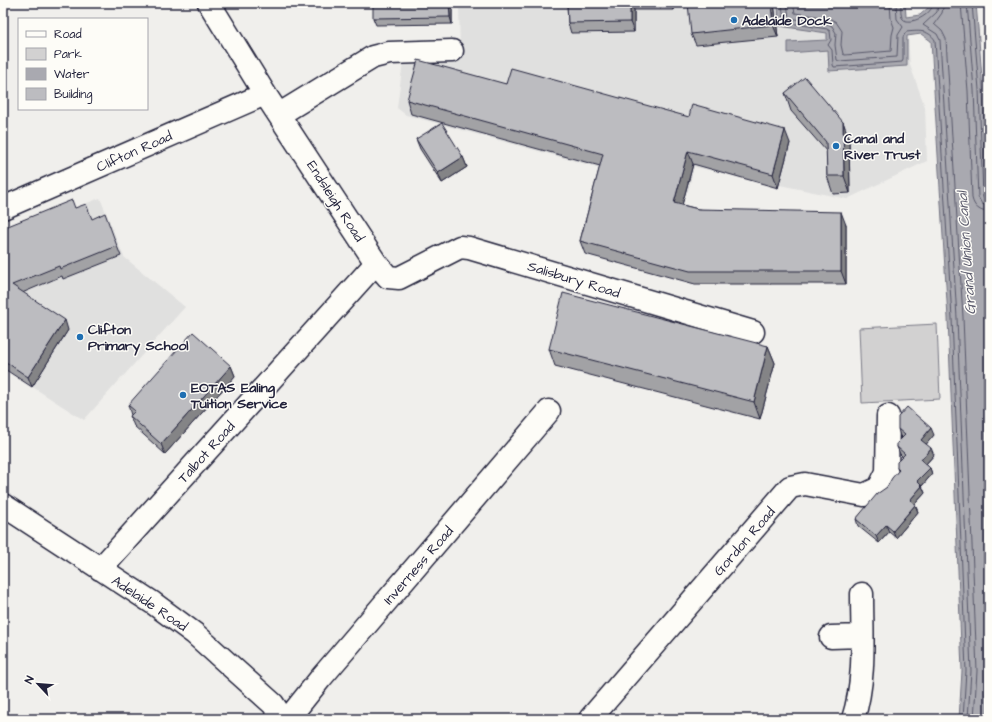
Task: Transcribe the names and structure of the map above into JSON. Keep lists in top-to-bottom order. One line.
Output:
{"streets":{"street":["Clifton Road","Endsleigh Road","Salisbury Road","Talbot Road","Gordon Road","Inverness Road","Adelaide Road"]},"crossings":[["Clifton Road","Endsleigh Road"],["Endsleigh Road","Salisbury Road"],["Endsleigh Road","Talbot Road"],["Talbot Road","Adelaide Road"]],"water":["Grand Union Canal"],"places":["Adelaide Dock","Canal and River Trust","Clifton Primary School","EOTAS Ealing Tuition Service"],"legend":["Road","Park","Water","Building"],"north":"top left"}
